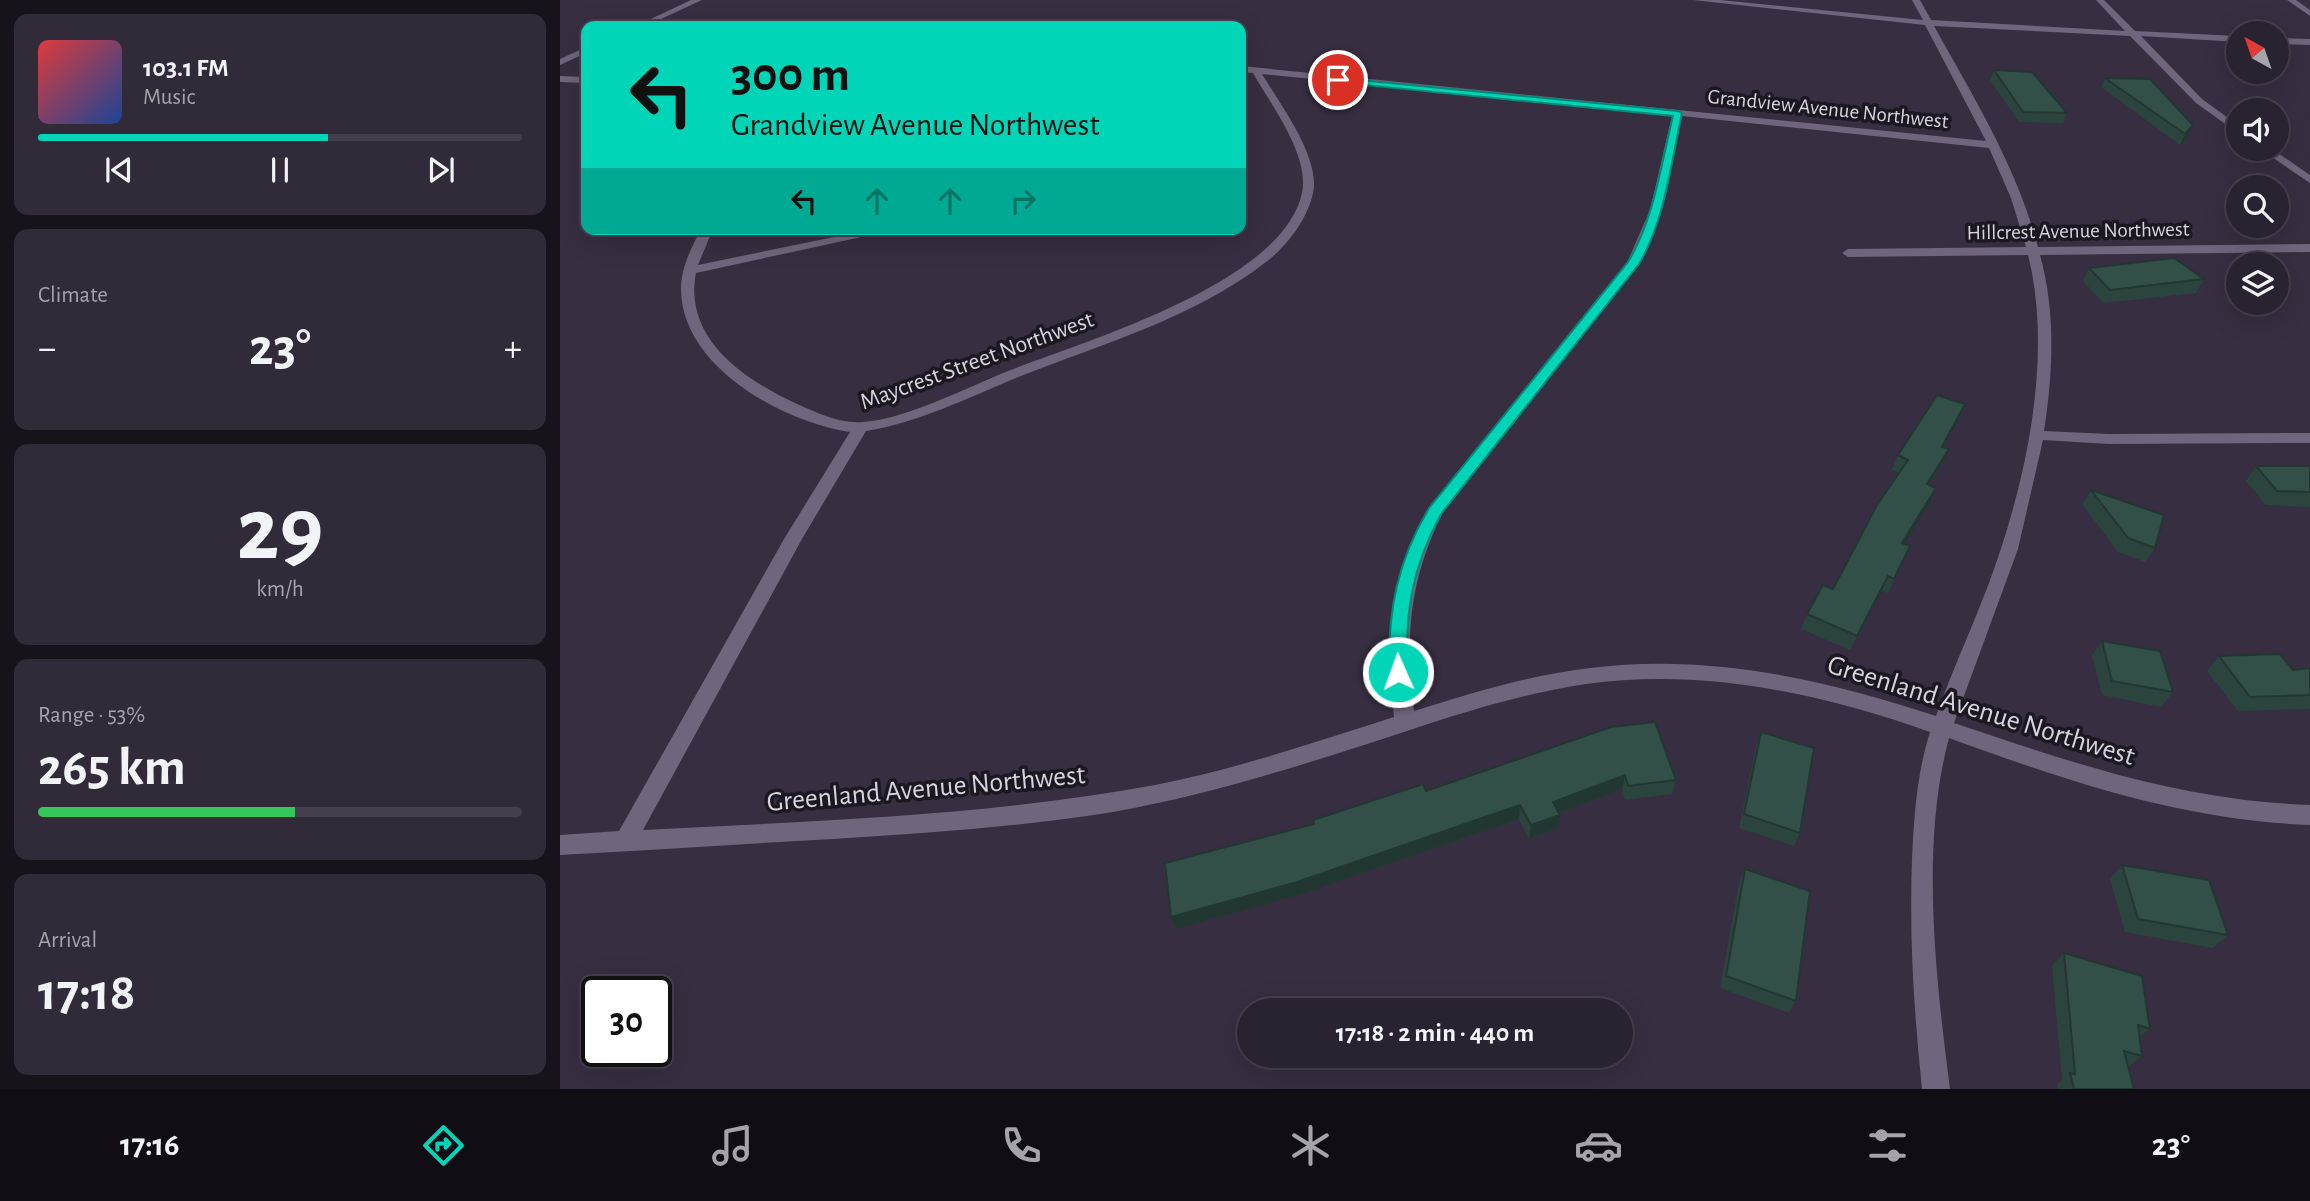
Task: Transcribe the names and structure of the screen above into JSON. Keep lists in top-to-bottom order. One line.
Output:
{"streets":{"street":["Grandview Avenue Northwest","Hillcrest Avenue Northwest","Maycrest Street Northwest","Greenland Avenue Northwest"]},"crossings":[["Grandview Avenue Northwest","Maycrest Street Northwest"],["Maycrest Street Northwest","Greenland Avenue Northwest"]],"north":"top left","page":{"turn":["300 m","Grandview Avenue Northwest"],"song":["103.1 FM","Music"],"tile":["Climate",["29","km/h"],["Range · 53%","265 km"],["Arrival","17:18"]],"heat":["−","23°","+"],"limit":"30","trip":"17:18 · 2 min · 440 m","tabs":["17:16","23°"]}}
